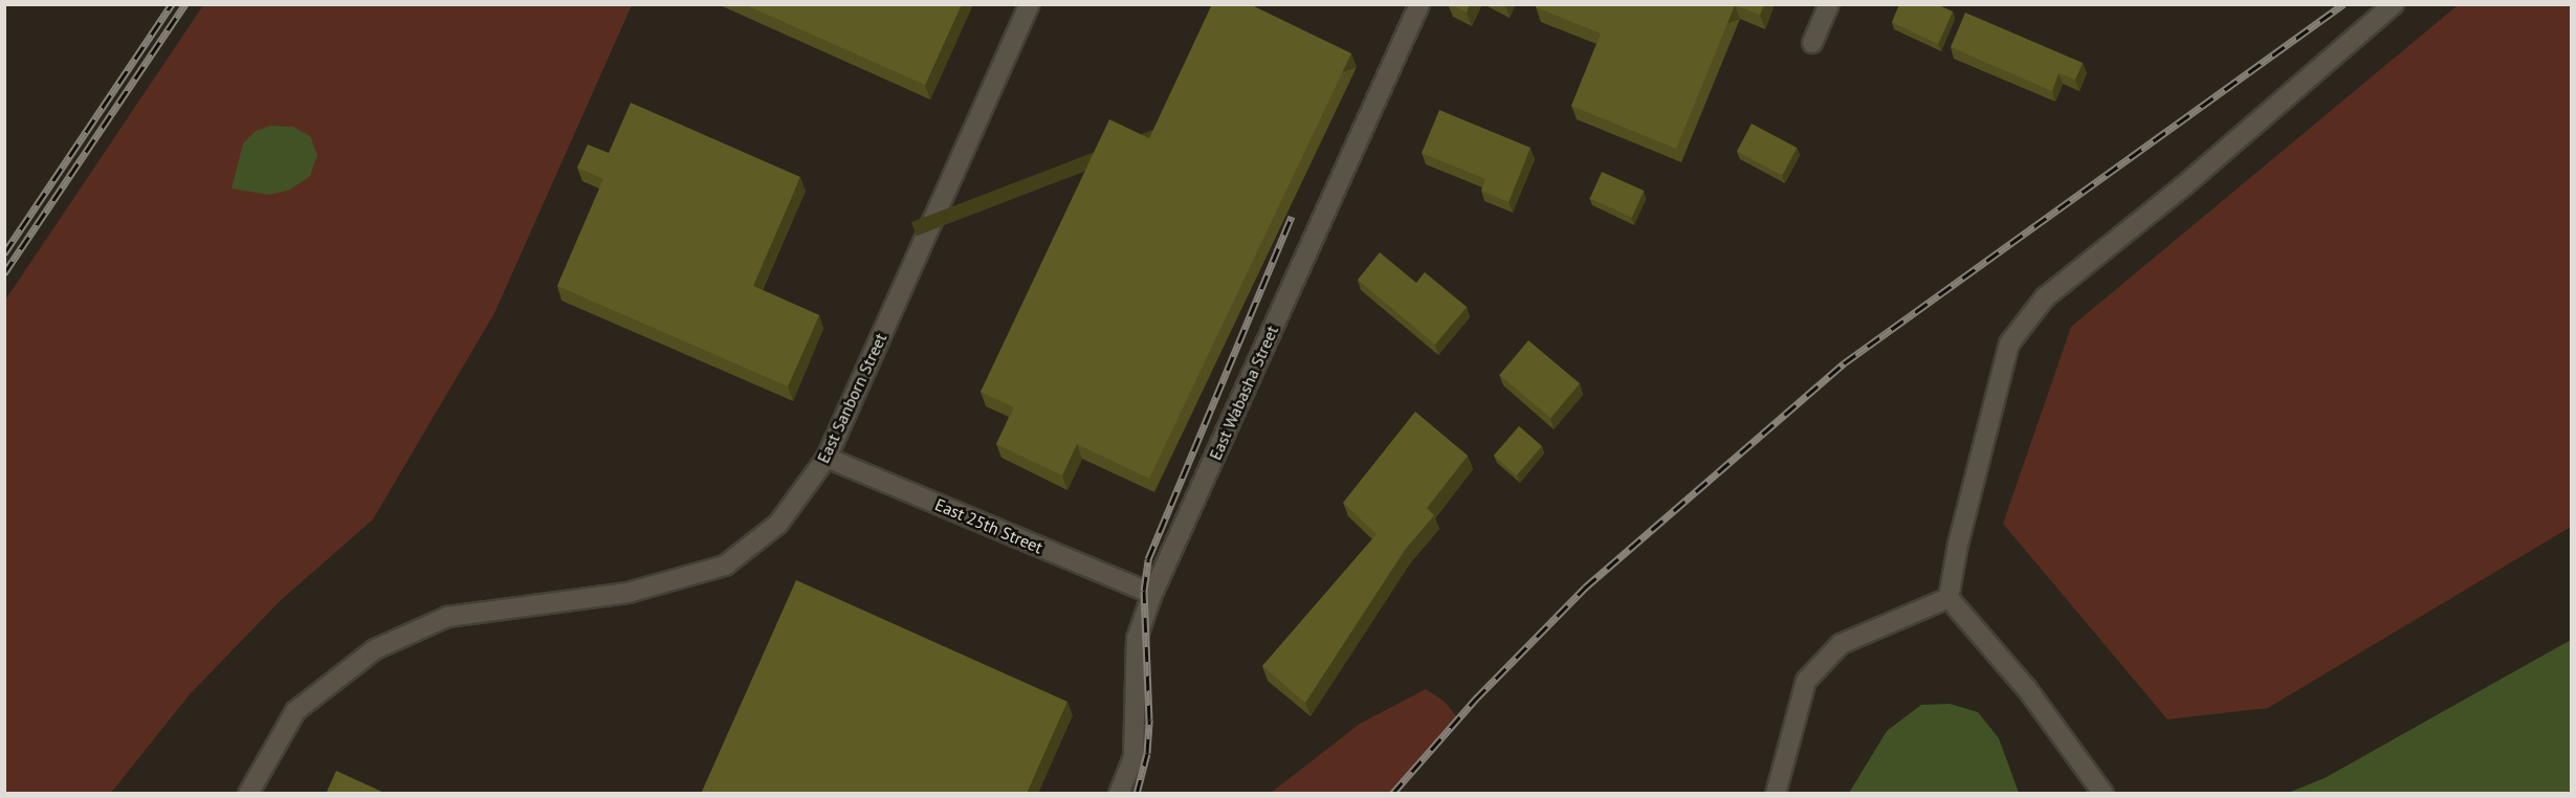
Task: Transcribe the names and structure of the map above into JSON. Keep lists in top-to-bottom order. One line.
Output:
{"streets":{"street":["East Wabasha Street","East Sanborn Street","East 25th Street"]},"crossings":[["East Wabasha Street","East 25th Street"],["East Sanborn Street","East 25th Street"]]}
